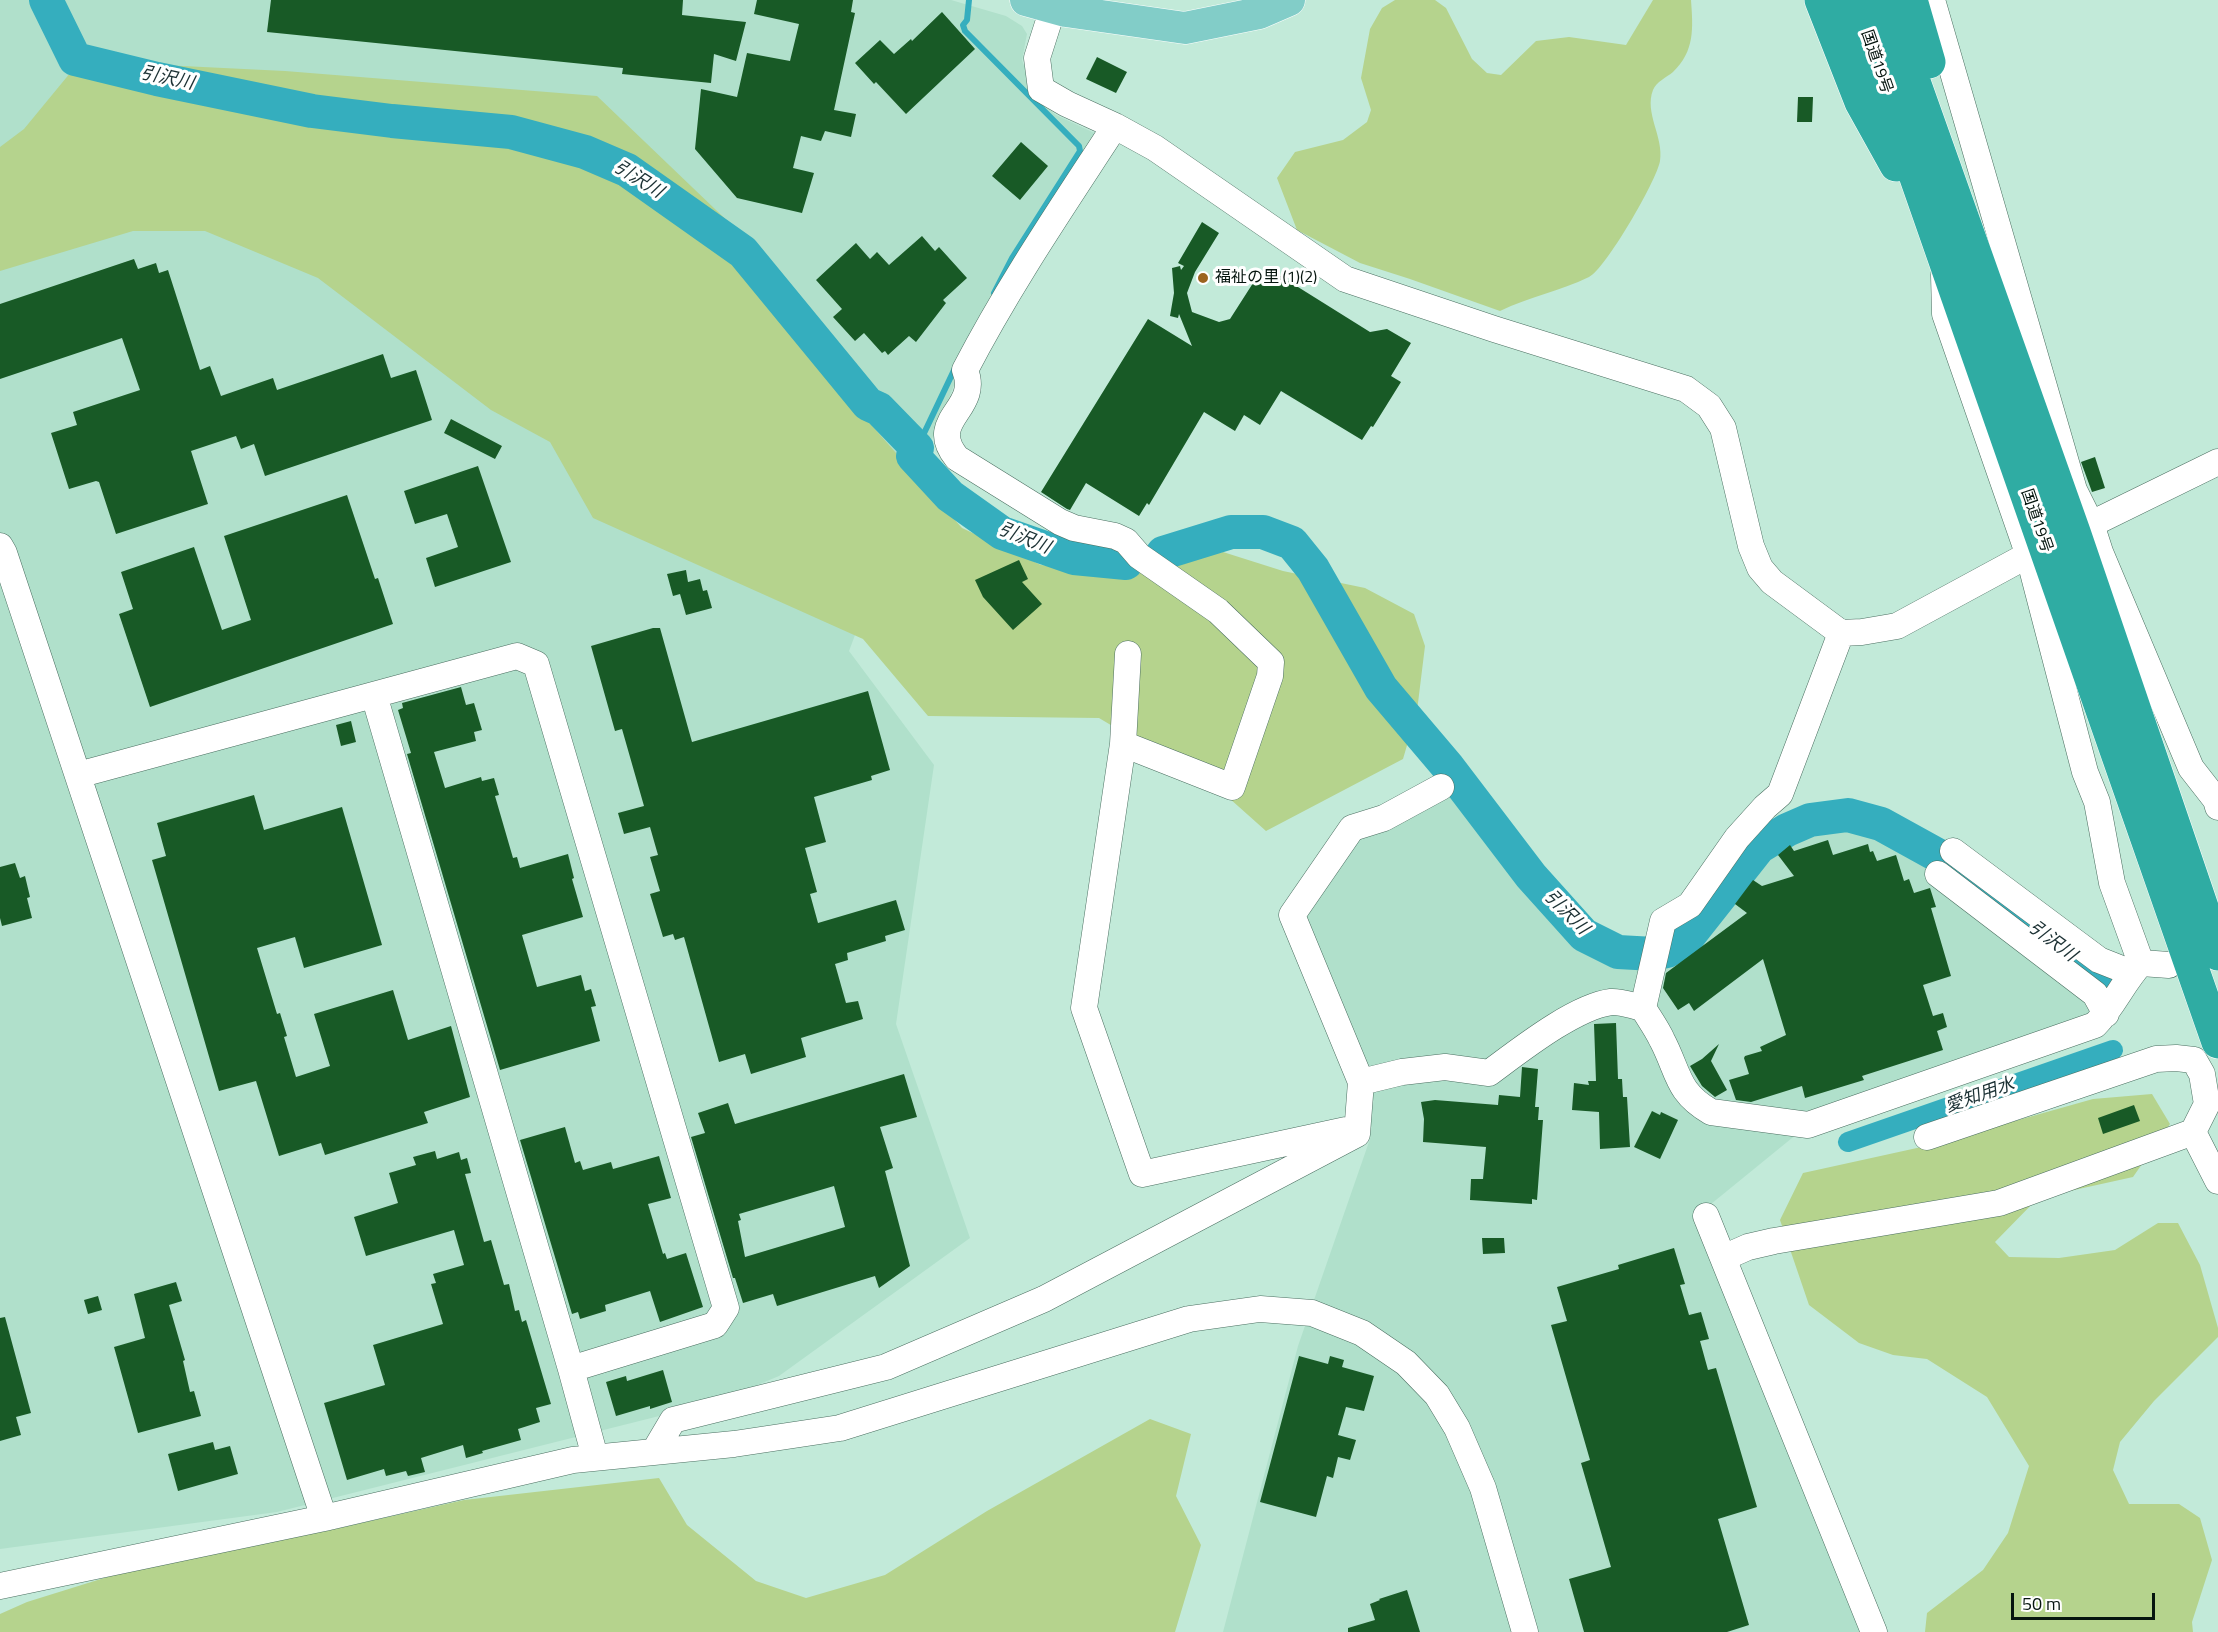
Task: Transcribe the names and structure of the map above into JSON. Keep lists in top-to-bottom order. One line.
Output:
{"streets":{"highway":["国道19号"]},"water":["引沢川","愛知用水"],"places":["福祉の里 (1)(2)"],"scale_bar":"50 m"}
